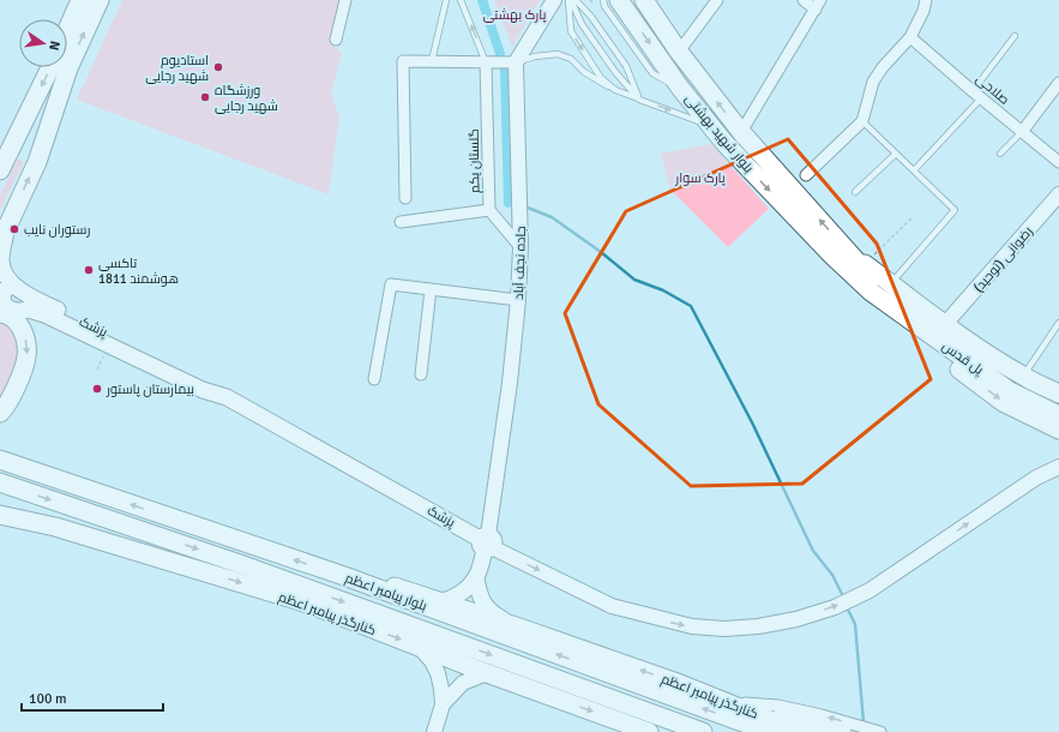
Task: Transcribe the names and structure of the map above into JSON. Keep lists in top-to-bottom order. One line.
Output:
{"streets":{"main road":["بلوار شهید بهشتی","جاده نجف آباد","پزشک","پل قدس","بلوار پیامبر اعظم","کنارگذر پیامبر اعظم"],"street":["صلاحی","گلستان یکم","رضوانی (توحید)"]},"crossings":[["بلوار شهید بهشتی","رضوانی (توحید)"],["بلوار شهید بهشتی","پل قدس"],["گلستان یکم","جاده نجف آباد"],["جاده نجف آباد","پزشک"],["بلوار پیامبر اعظم","کنارگذر پیامبر اعظم"]],"parks":["پارک بهشتی","پارک سوار"],"places":["استادیوم شهید رجایی","ورزشگاه شهید رجایی","رستوران نایب","تاکسی هوشمند 1811","بیمارستان پاستور"],"scale_bar":"100 m","north":"right"}
